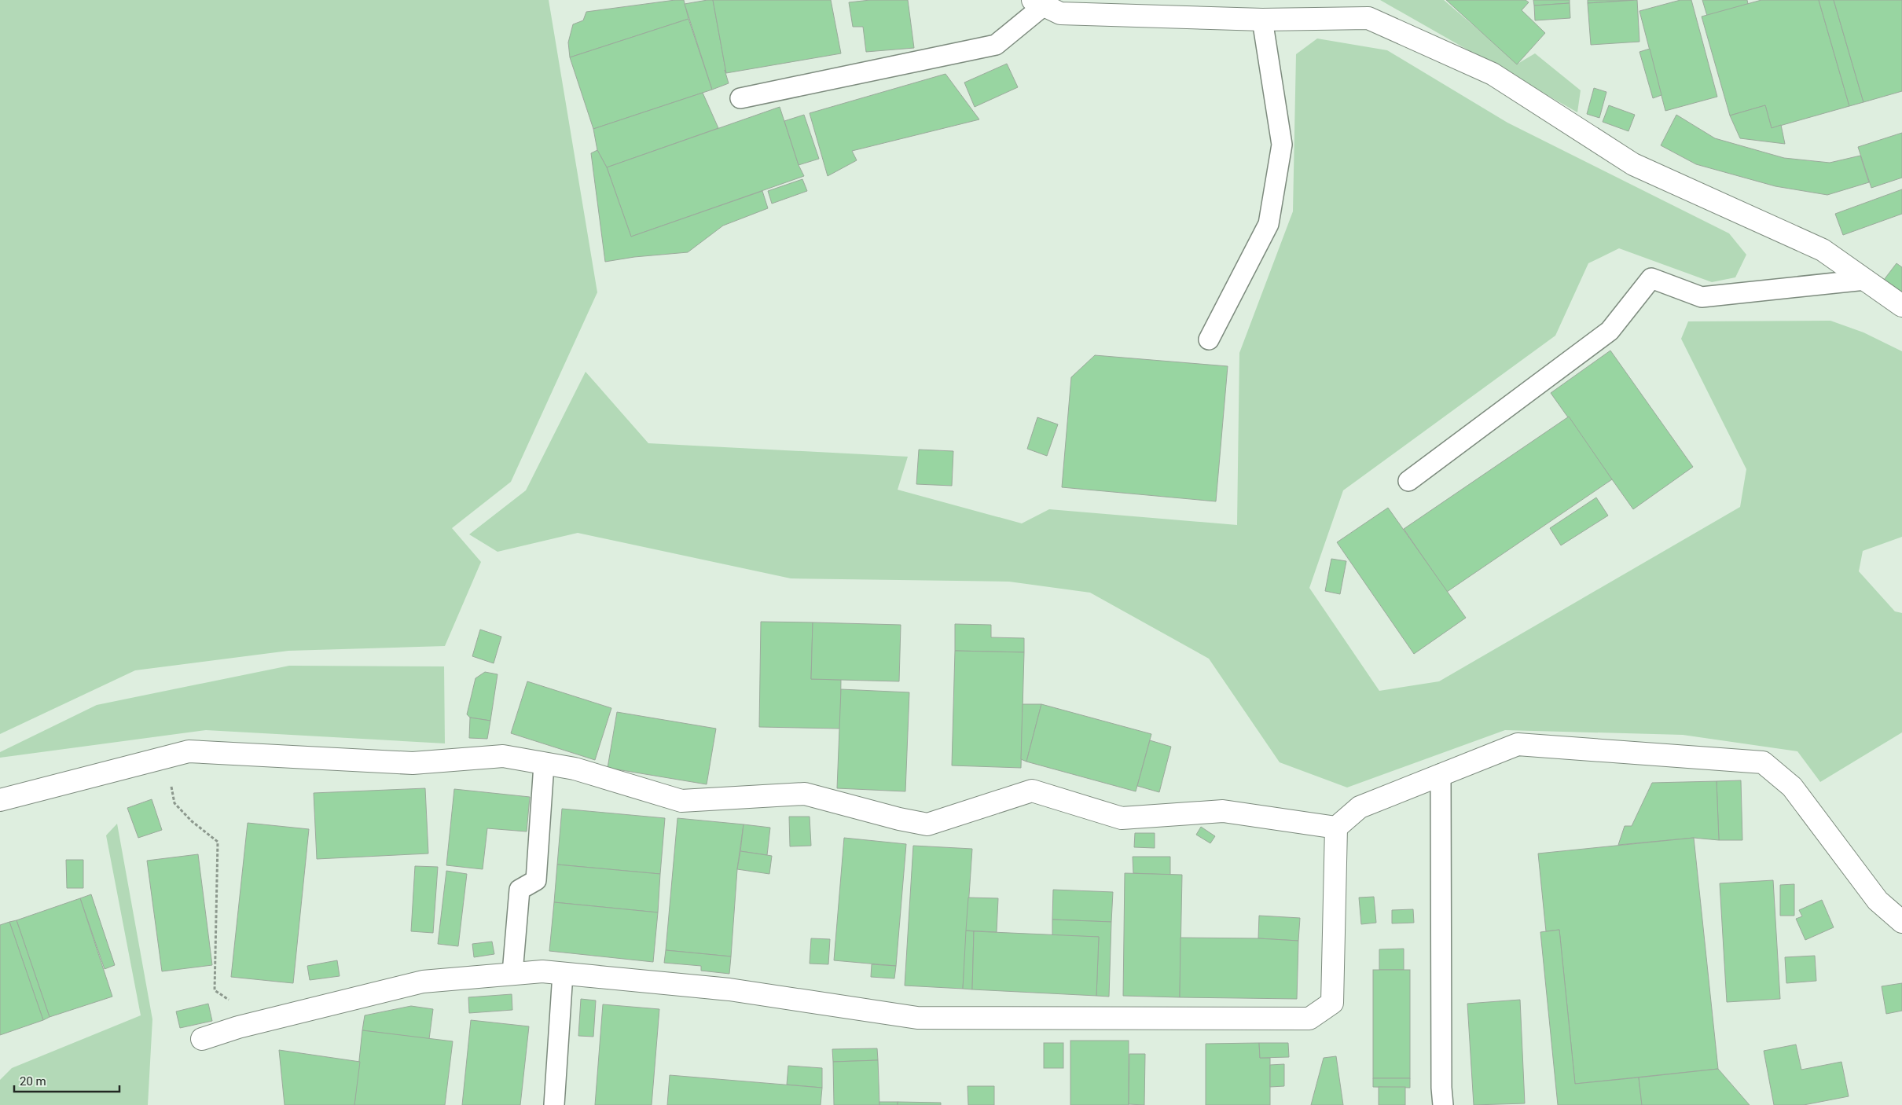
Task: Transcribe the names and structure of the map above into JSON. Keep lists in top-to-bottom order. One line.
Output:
{"scale_bar":"20 m"}
